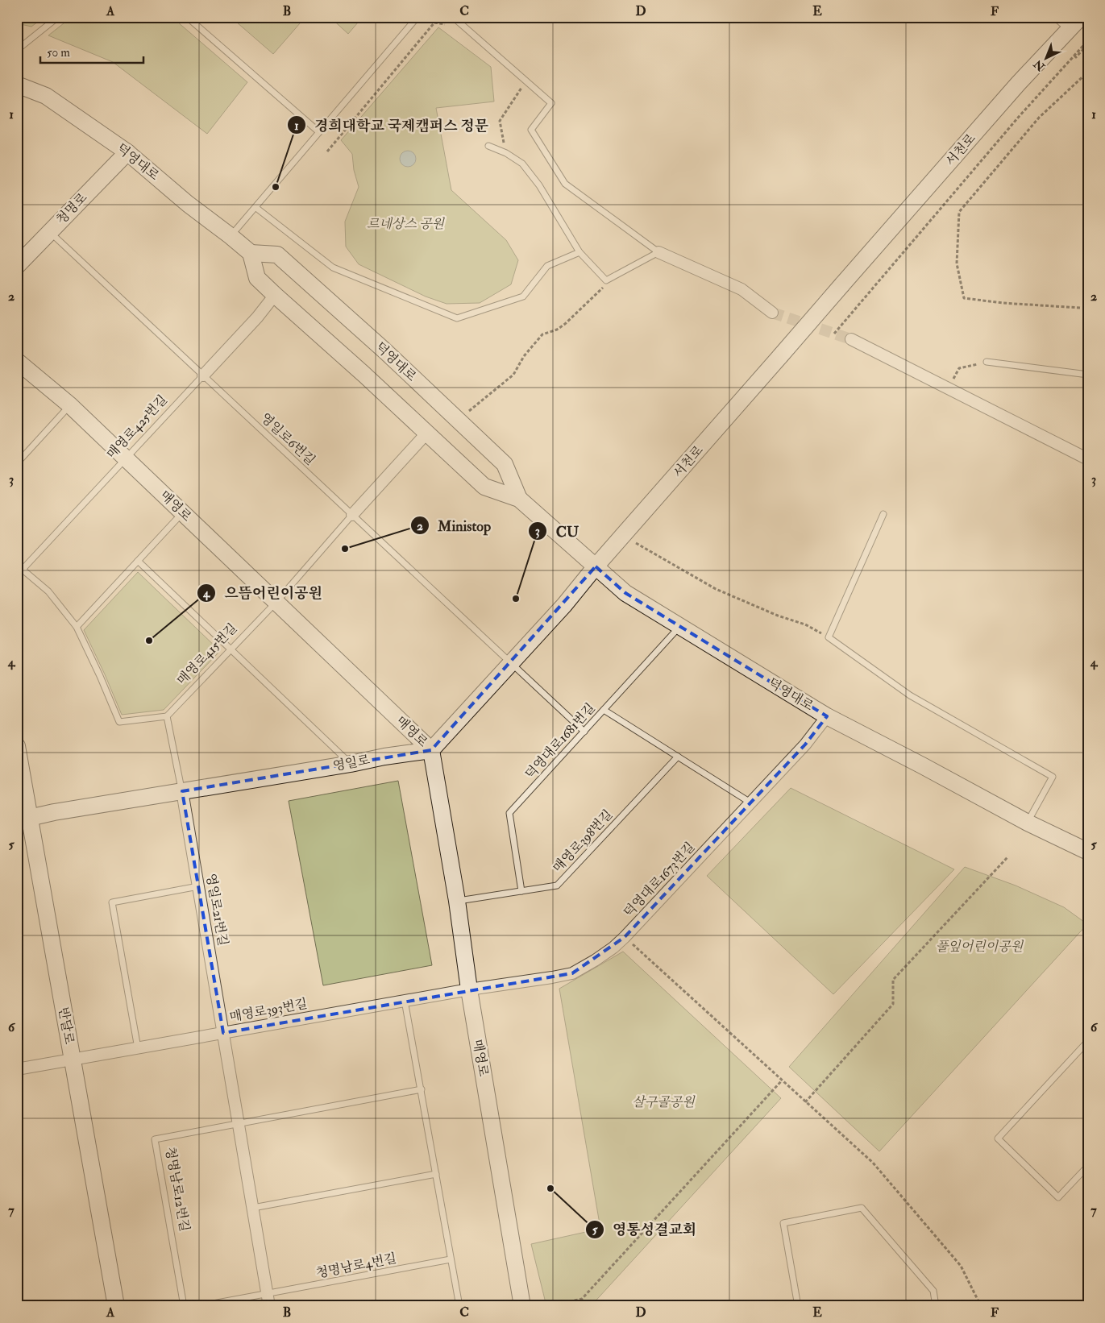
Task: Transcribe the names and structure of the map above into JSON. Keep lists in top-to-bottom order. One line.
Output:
{"streets":{"street":["서천로","덕영대로","청명로","매영로425번길","매영로","매영로415번길","영일로","덕영대로1673번길","영일로21번길","매영로393번길","반달로"],"lane":["영일로6번길","덕영대로1681번길","매영로398번길","청명남로12번길","청명남로4번길"]},"crossings":[["서천로","덕영대로"],["덕영대로","청명로"],["덕영대로","매영로425번길"],["덕영대로","매영로415번길"],["덕영대로","덕영대로1681번길"],["덕영대로","덕영대로1673번길"],["청명로","영일로6번길"],["매영로425번길","영일로6번길"],["매영로425번길","매영로"],["영일로6번길","매영로415번길"],["영일로6번길","덕영대로1681번길"],["매영로","매영로415번길"],["매영로","영일로"],["매영로","매영로398번길"],["매영로","덕영대로1673번길"],["매영로","매영로393번길"],["덕영대로1681번길","매영로398번길"],["영일로","영일로21번길"],["영일로","반달로"],["덕영대로1673번길","매영로393번길"],["영일로21번길","매영로393번길"],["매영로393번길","반달로"]],"parks":["르네상스 공원","풀잎어린이공원","살구골공원"],"places":["경희대학교 국제캠퍼스 정문","Ministop","CU","으뜸어린이공원","영통성결교회"],"scale_bar":"50 m","north":"bottom left","grid":{"columns":["A","B","C","D","E","F"],"rows":["1","2","3","4","5","6","7"]}}
